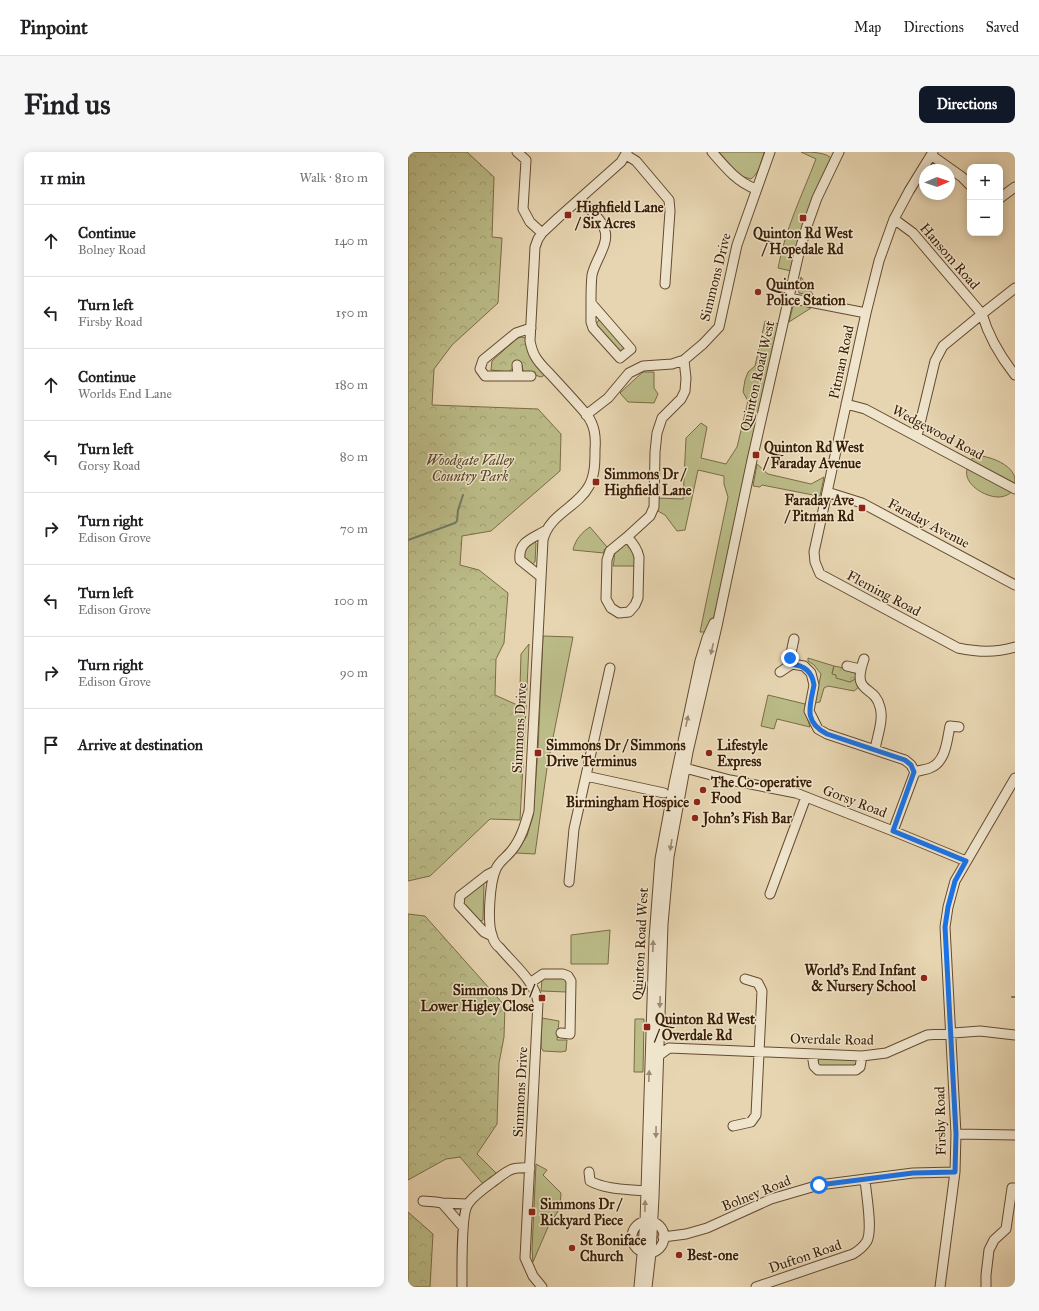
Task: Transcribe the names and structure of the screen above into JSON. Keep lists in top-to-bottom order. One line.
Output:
{"streets":{"street":["Hansom Road","Simmons Drive","Pitman Road","Quinton Road West","Wedgewood Road","Faraday Avenue","Fleming Road","Gorsy Road","Overdale Road","Firsby Road","Bolney Road","Dufton Road"]},"crossings":[["Hansom Road","Pitman Road"],["Pitman Road","Wedgewood Road"],["Pitman Road","Faraday Avenue"],["Pitman Road","Fleming Road"],["Quinton Road West","Gorsy Road"],["Faraday Avenue","Fleming Road"],["Gorsy Road","Firsby Road"],["Overdale Road","Firsby Road"],["Firsby Road","Bolney Road"],["Bolney Road","Dufton Road"]],"parks":["Woodgate Valley Country Park"],"places":{"transit":["Highfield Lane / Six Acres","Quinton Rd West / Hopedale Rd","Quinton Rd West / Faraday Avenue","Simmons Dr / Highfield Lane","Faraday Ave / Pitman Rd","Simmons Dr / Simmons Drive Terminus","Simmons Dr / Lower Higley Close","Quinton Rd West / Overdale Rd","Simmons Dr / Rickyard Piece"],"other":["Quinton Police Station","Lifestyle Express","The Co-operative Food","Birmingham Hospice","John's Fish Bar","World's End Infant & Nursery School","St Boniface Church","Best-one"]},"north":"right","page":{"header":"Pinpoint","nav":["Map","Directions","Saved"],"buttons":"Directions","title":"Find us","heading":["11 min","Walk · 810 m"],"map_buttons":["+","−"],"list":[["Continue","Bolney Road","140 m"],["Turn left","Firsby Road","150 m"],["Continue","Worlds End Lane","180 m"],["Turn left","Gorsy Road","80 m"],["Turn right","Edison Grove","70 m"],["Turn left","Edison Grove","100 m"],["Turn right","Edison Grove","90 m"],"Arrive at destination"]}}
